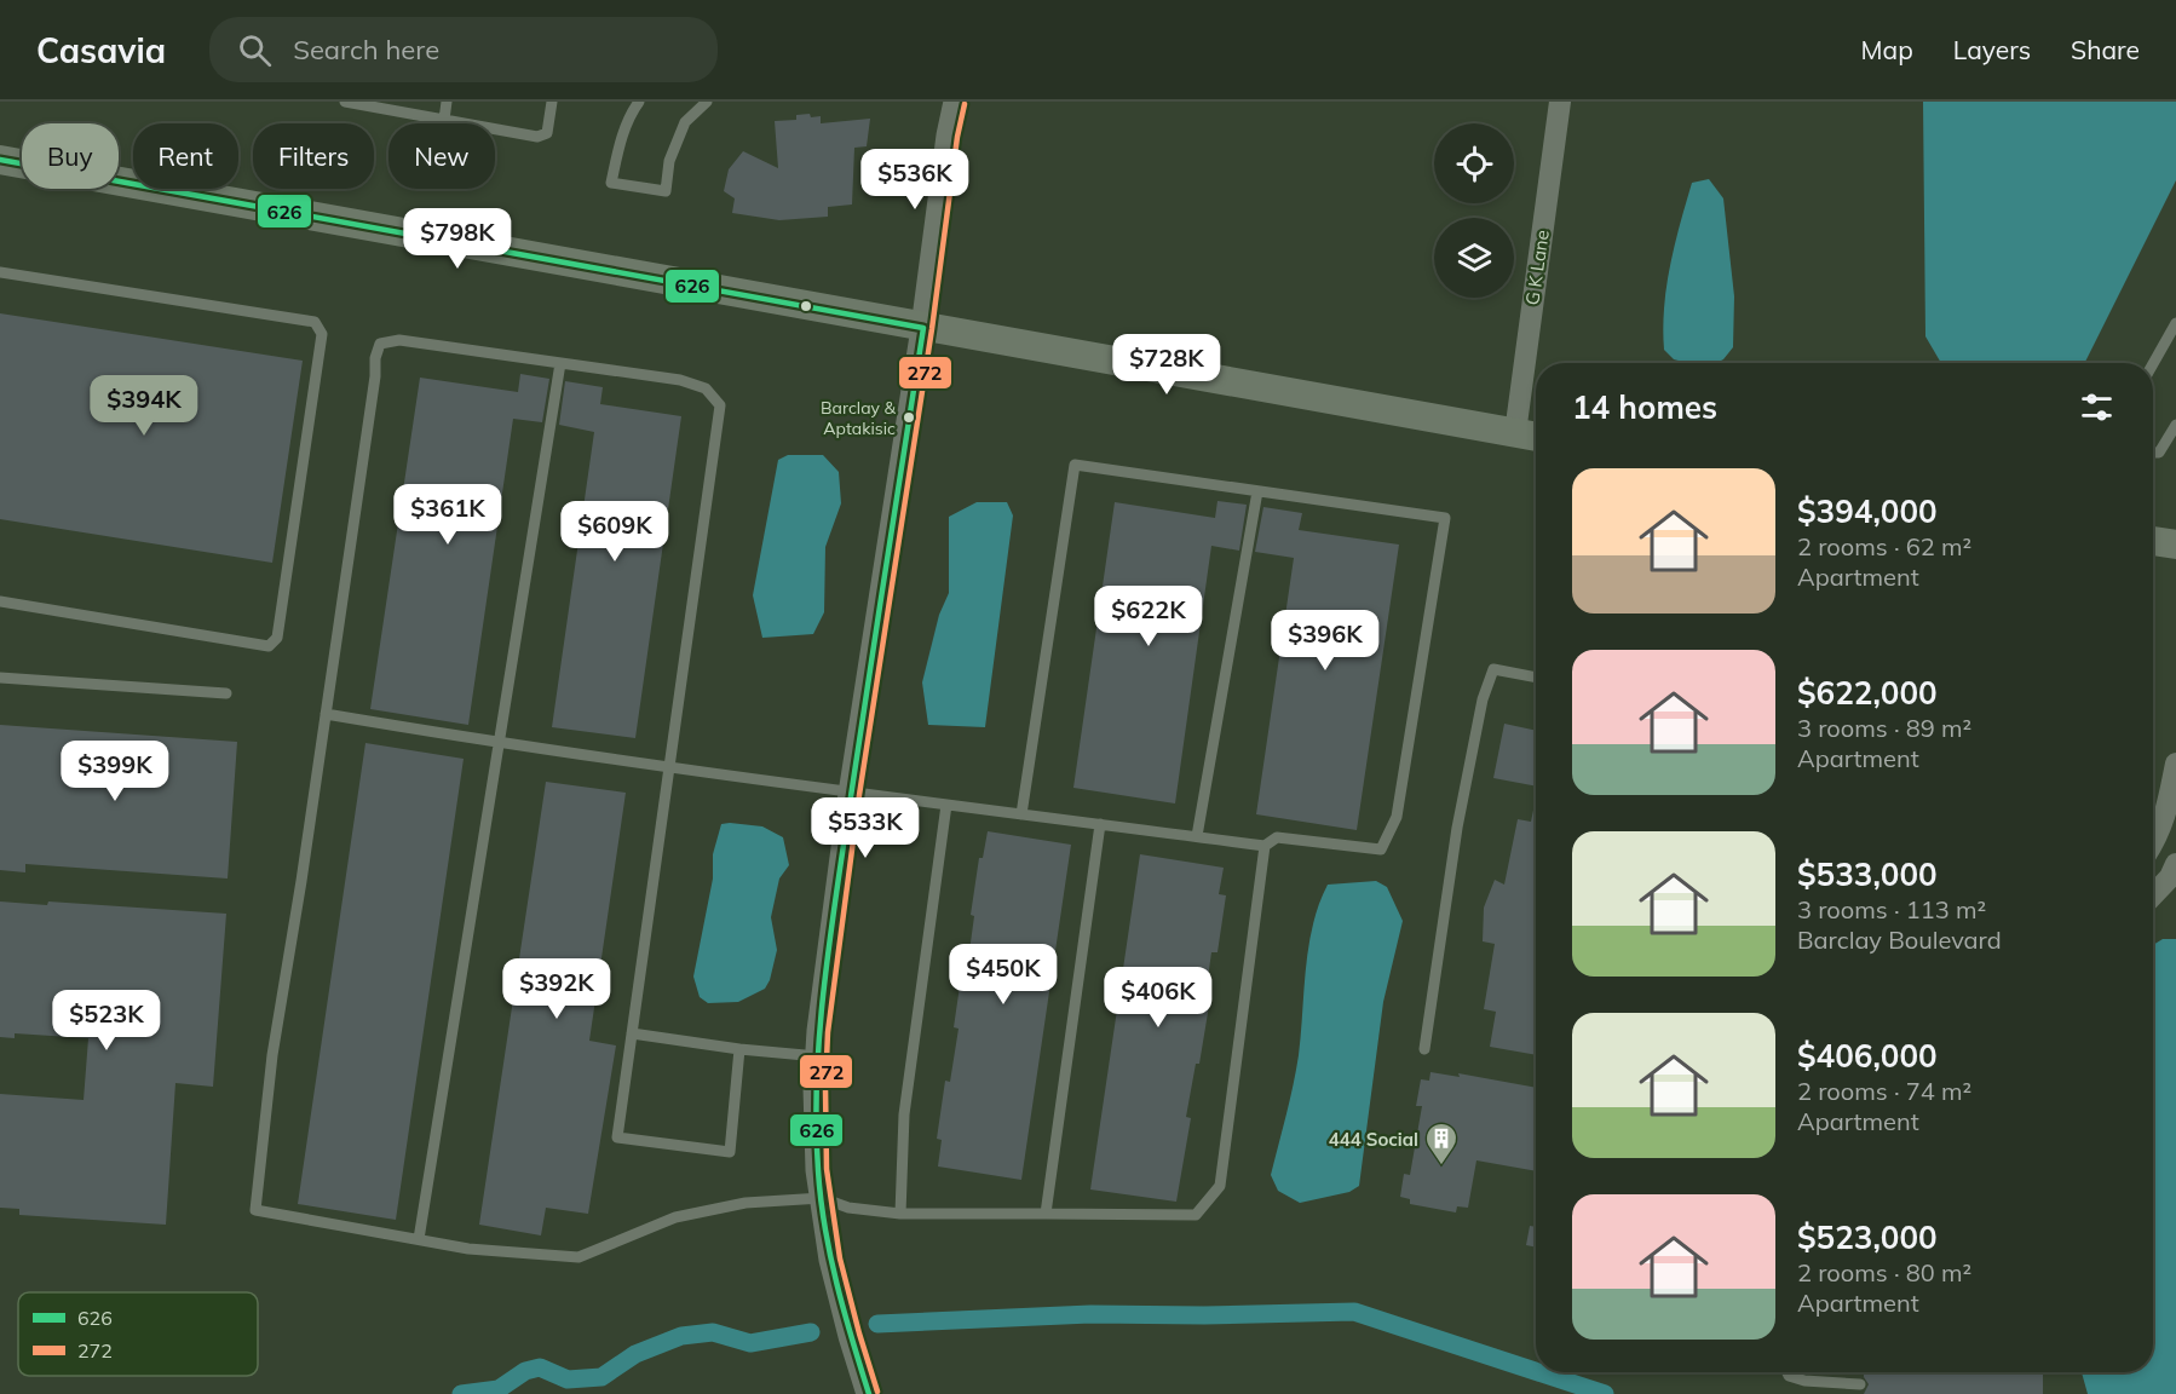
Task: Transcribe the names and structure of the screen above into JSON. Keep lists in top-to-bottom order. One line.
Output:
{"streets":{"street":["G K Lane"]},"places":{"other":["Barclay & Aptakisic"],"building":["444 Social"]},"lines":["transit line 272","transit line 626"],"legend":["626","272"],"page":{"header":"Casavia","search":"Search here","nav":["Map","Layers","Share"],"chip":["Buy","Rent","Filters","New"],"price":["$536K","$798K","$728K","$394K","$361K","$609K","$622K","$396K","$399K","$533K","$450K","$392K","$406K","$523K"],"heading":"14 homes","list":[{"name":"$394,000","note":"2 rooms · 62 m² · Apartment"},{"name":"$622,000","note":"3 rooms · 89 m² · Apartment"},{"name":"$533,000","note":"3 rooms · 113 m² · Barclay Boulevard"},{"name":"$406,000","note":"2 rooms · 74 m² · Apartment"},{"name":"$523,000","note":"2 rooms · 80 m² · Apartment"}]}}
